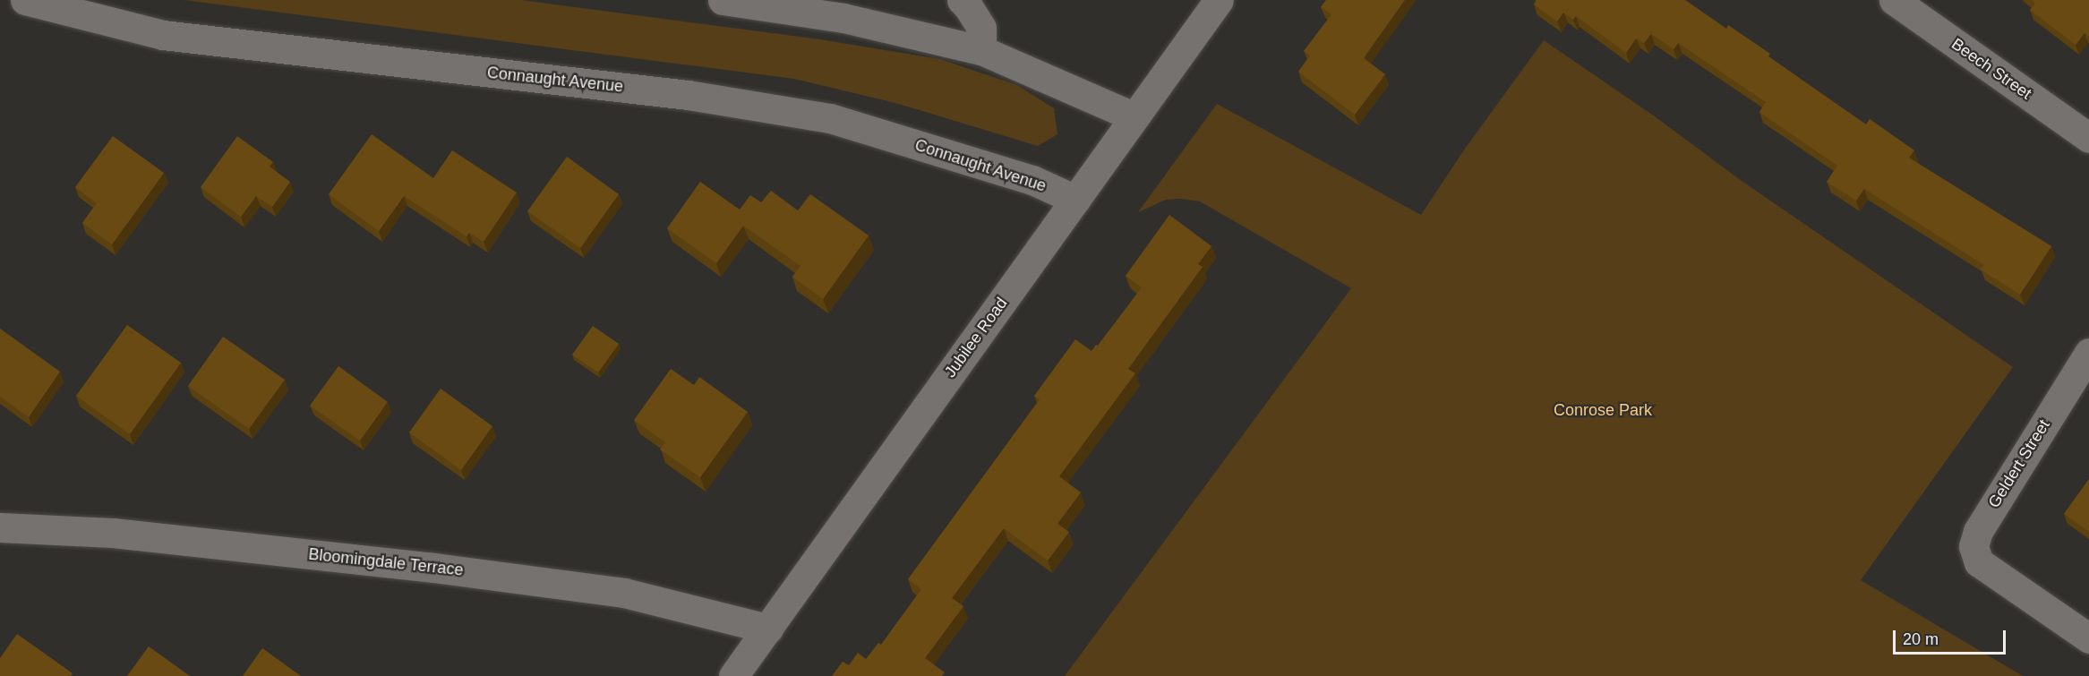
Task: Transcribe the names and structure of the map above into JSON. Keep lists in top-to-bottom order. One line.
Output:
{"streets":{"street":["Beech Street","Connaught Avenue","Jubilee Road","Geldert Street","Bloomingdale Terrace"]},"crossings":[["Connaught Avenue","Jubilee Road"],["Jubilee Road","Bloomingdale Terrace"]],"parks":["Conrose Park"],"scale_bar":"20 m"}
